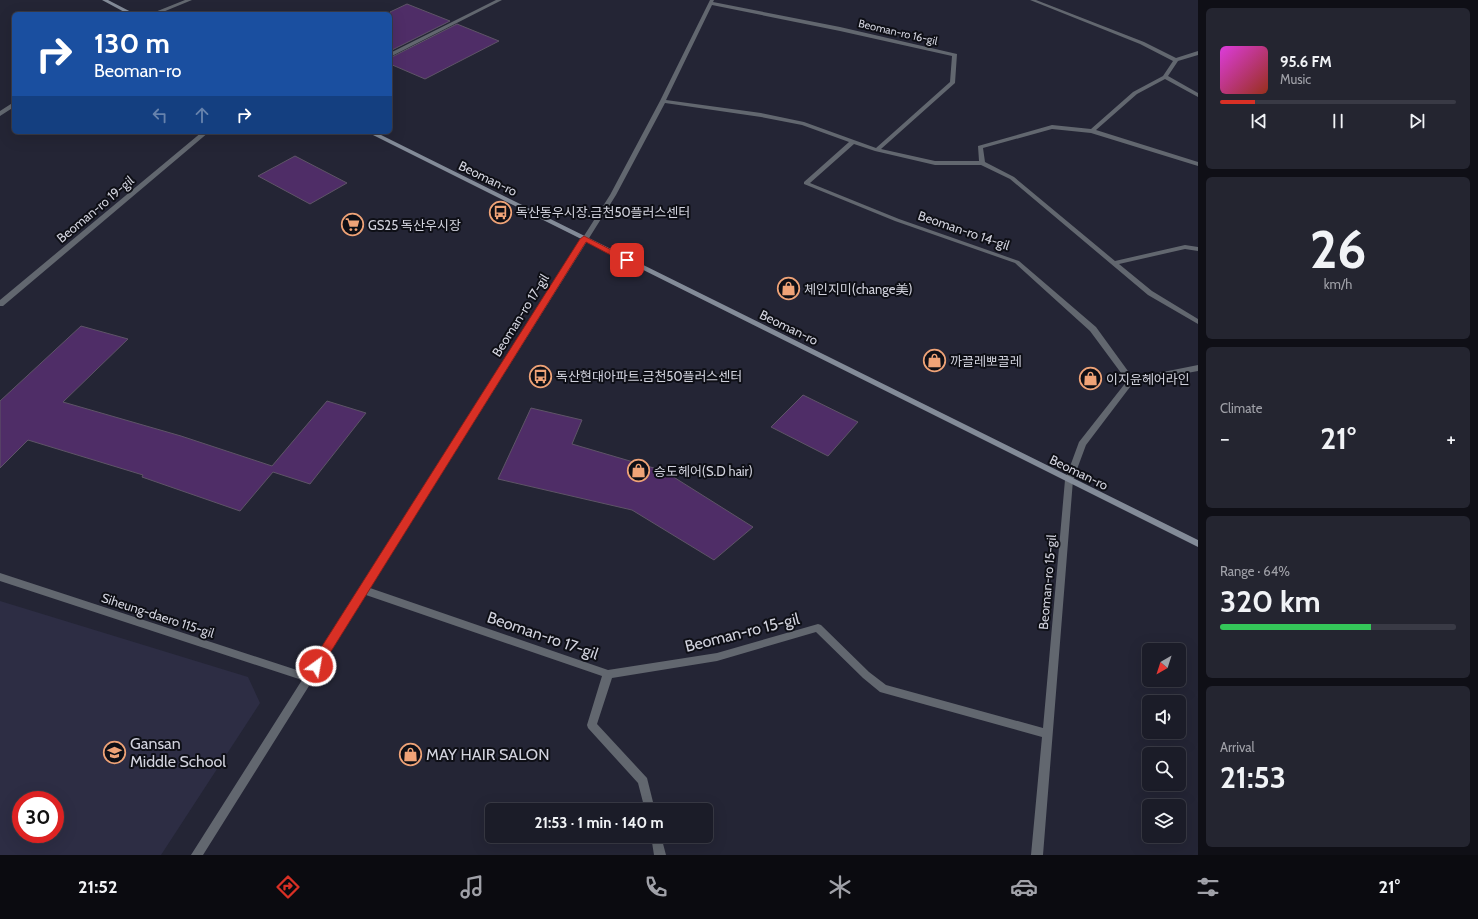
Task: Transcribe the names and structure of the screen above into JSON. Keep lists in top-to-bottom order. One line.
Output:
{"streets":{"main road":["Beoman-ro"],"street":["Beoman-ro 16-gil","Beoman-ro 19-gil","Beoman-ro 14-gil","Beoman-ro 17-gil","Beoman-ro 15-gil","Siheung-daero 115-gil"]},"crossings":[["Beoman-ro 16-gil","Beoman-ro"],["Beoman-ro 16-gil","Beoman-ro 17-gil"],["Beoman-ro","Beoman-ro 17-gil"],["Beoman-ro","Beoman-ro 15-gil"],["Beoman-ro 17-gil","Beoman-ro 15-gil"],["Beoman-ro 17-gil","Siheung-daero 115-gil"]],"places":{"bus stop":["독산동우시장.금천50플러스센터","독산현대아파트.금천50플러스센터"],"supermarket":["GS25 독산우시장"],"shop":["체인지미(change美)","까끌레뽀끌레","이지윤헤어라인","승도헤어(S.D hair)","MAY HAIR SALON"],"school or university":["Gansan Middle School"]},"north":"bottom left","page":{"turn":["130 m","Beoman-ro"],"song":["95.6 FM","Music"],"tile":[["26","km/h"],"Climate",["Range · 64%","320 km"],["Arrival","21:53"]],"heat":["−","21°","+"],"limit":"30","trip":"21:53 · 1 min · 140 m","tabs":["21:52","21°"]}}
